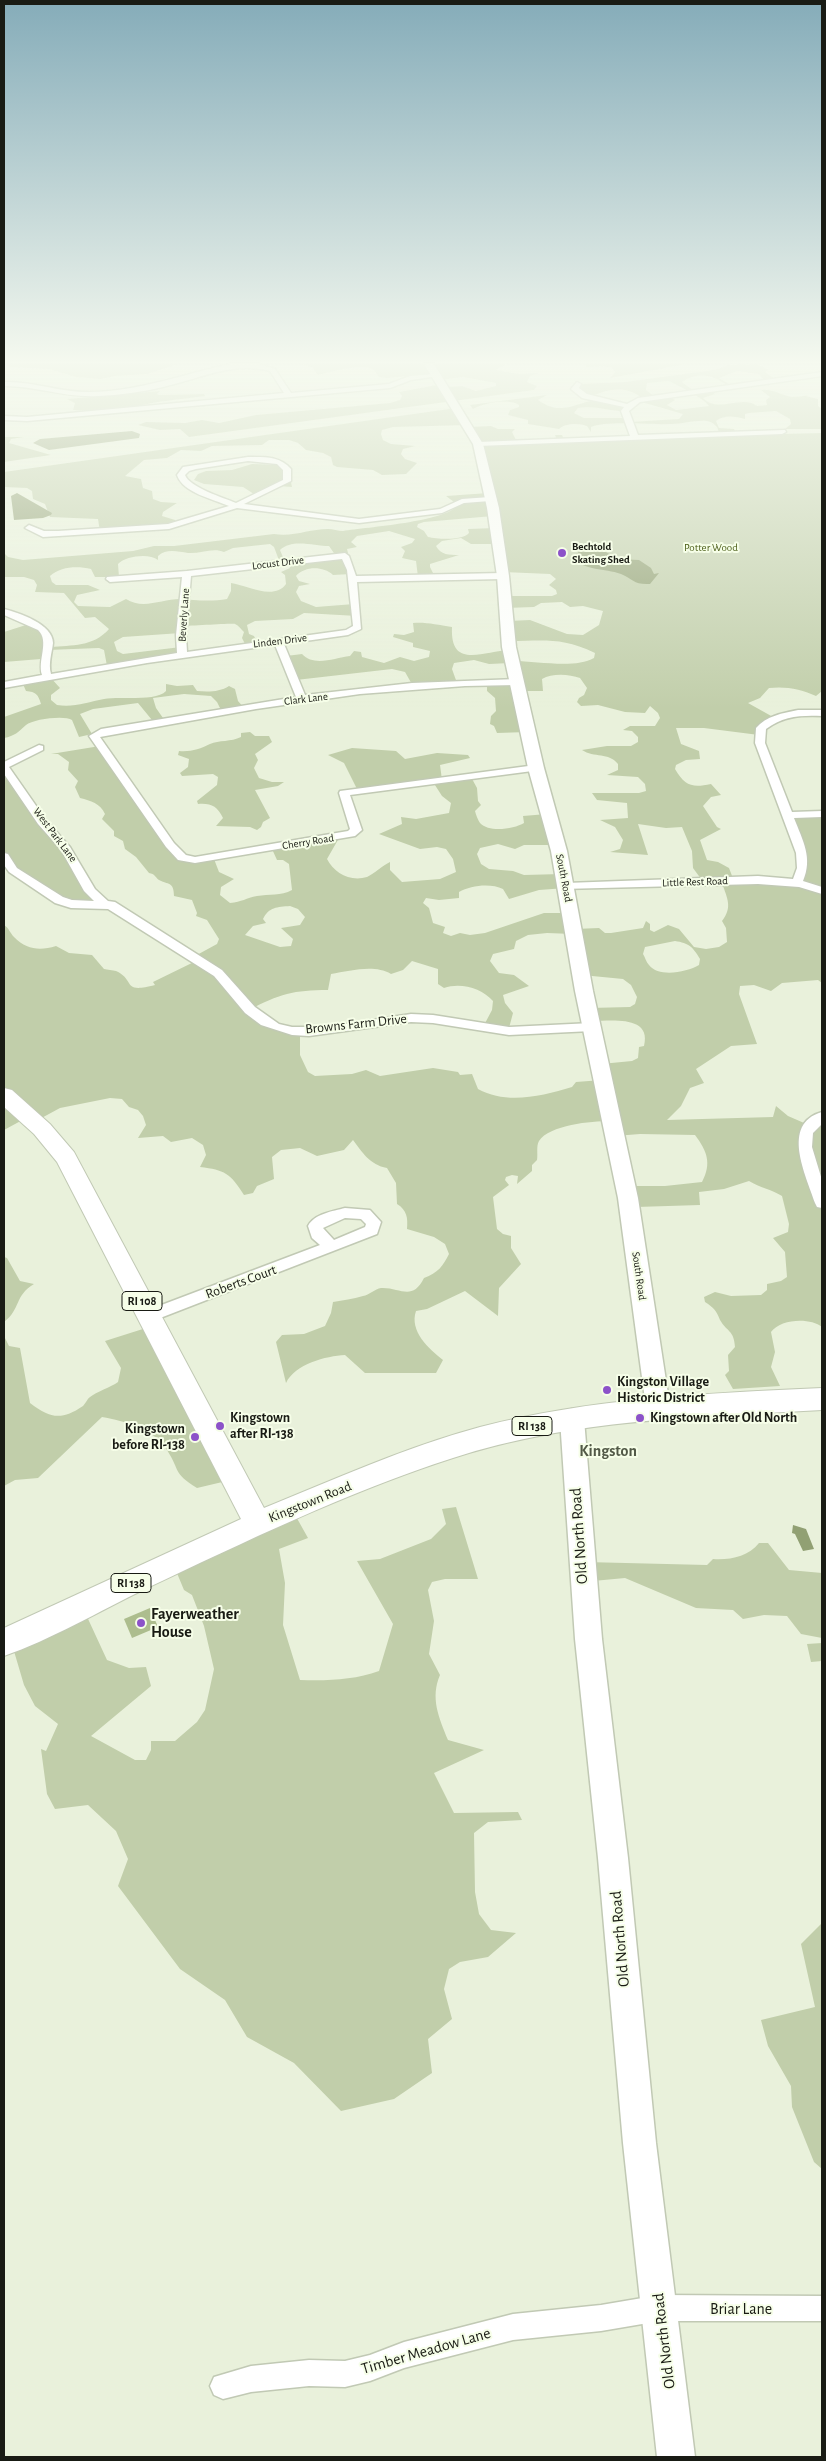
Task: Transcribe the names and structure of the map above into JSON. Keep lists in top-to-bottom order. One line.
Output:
{"streets":{"main road":["RI 108","RI 138","Kingstown Road"],"street":["Locust Drive","Beverly Lane","Linden Drive","Clark Lane","West Park Lane","Cherry Road","South Road","Little Rest Road","Browns Farm Drive","Roberts Court","Old North Road","Briar Lane","Timber Meadow Lane"]},"crossings":[["Locust Drive","Beverly Lane"],["Locust Drive","Linden Drive"],["Beverly Lane","Linden Drive"],["Clark Lane","Cherry Road"],["Clark Lane","South Road"],["West Park Lane","Browns Farm Drive"],["Cherry Road","South Road"],["South Road","Little Rest Road"],["South Road","Browns Farm Drive"],["South Road","Kingstown Road"],["Roberts Court","Kingstown Road"],["RI 138","Kingstown Road"],["Kingstown Road","Old North Road"],["Old North Road","Briar Lane"],["Old North Road","Timber Meadow Lane"],["Briar Lane","Timber Meadow Lane"]],"districts":["Kingston"],"parks":["Potter Wood"],"places":["Bechtold Skating Shed","Kingston Village Historic District","Kingstown after Old North","Kingstown after RI-138","Kingstown before RI-138","Fayerweather House"]}
